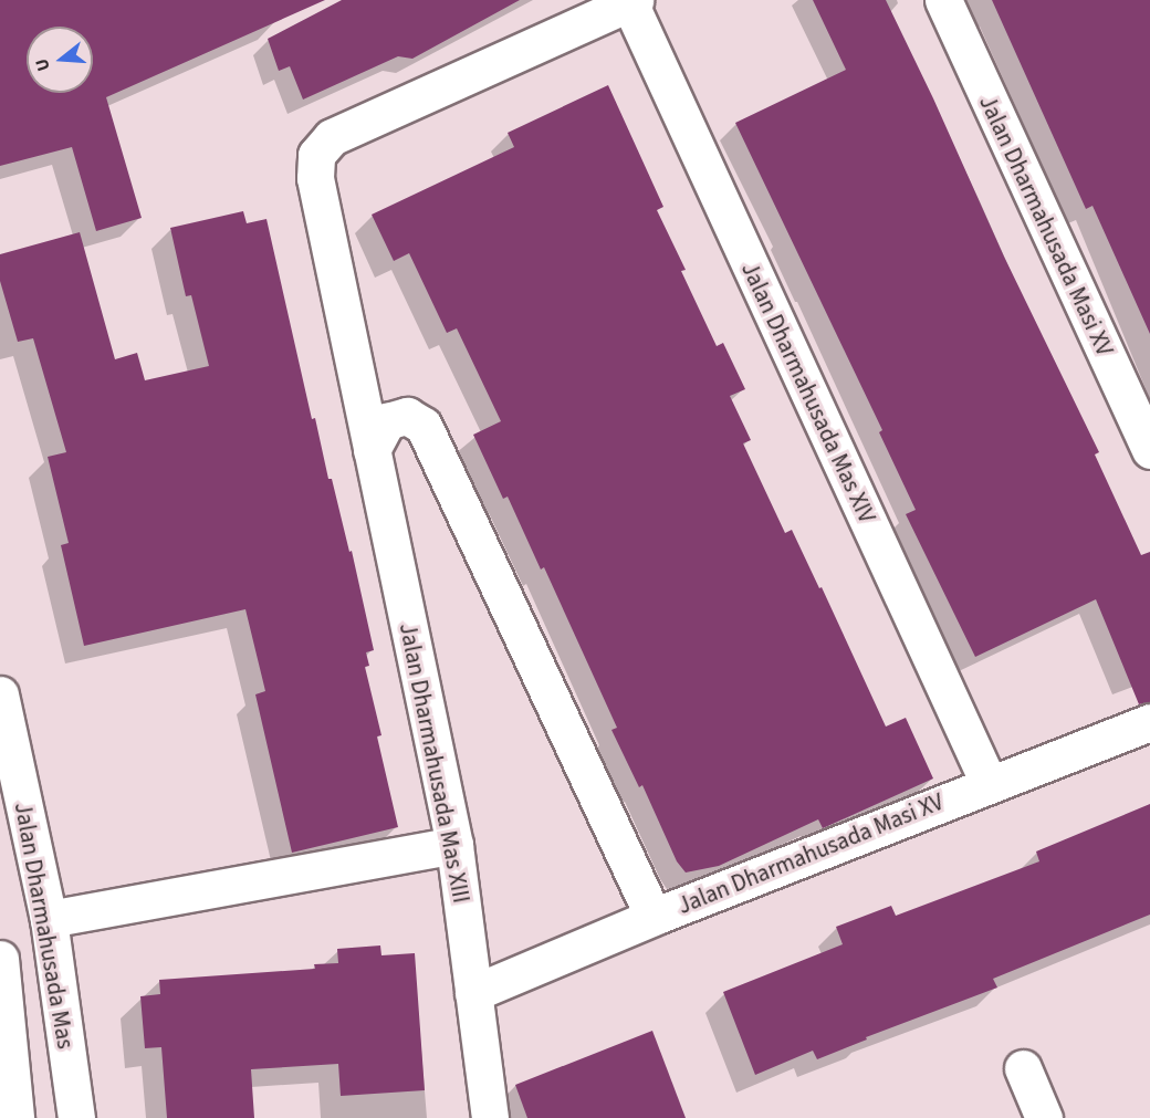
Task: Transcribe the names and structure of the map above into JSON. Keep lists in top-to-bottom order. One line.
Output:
{"streets":{"street":["Jalan Dharmahusada Masi XV","Jalan Dharmahusada Mas XIV","Jalan Dharmahusada Mas XIII","Jalan Dharmahusada Mas"]},"crossings":[["Jalan Dharmahusada Masi XV","Jalan Dharmahusada Mas XIV"],["Jalan Dharmahusada Masi XV","Jalan Dharmahusada Mas XIII"],["Jalan Dharmahusada Mas XIV","Jalan Dharmahusada Mas XIII"]],"north":"left"}
